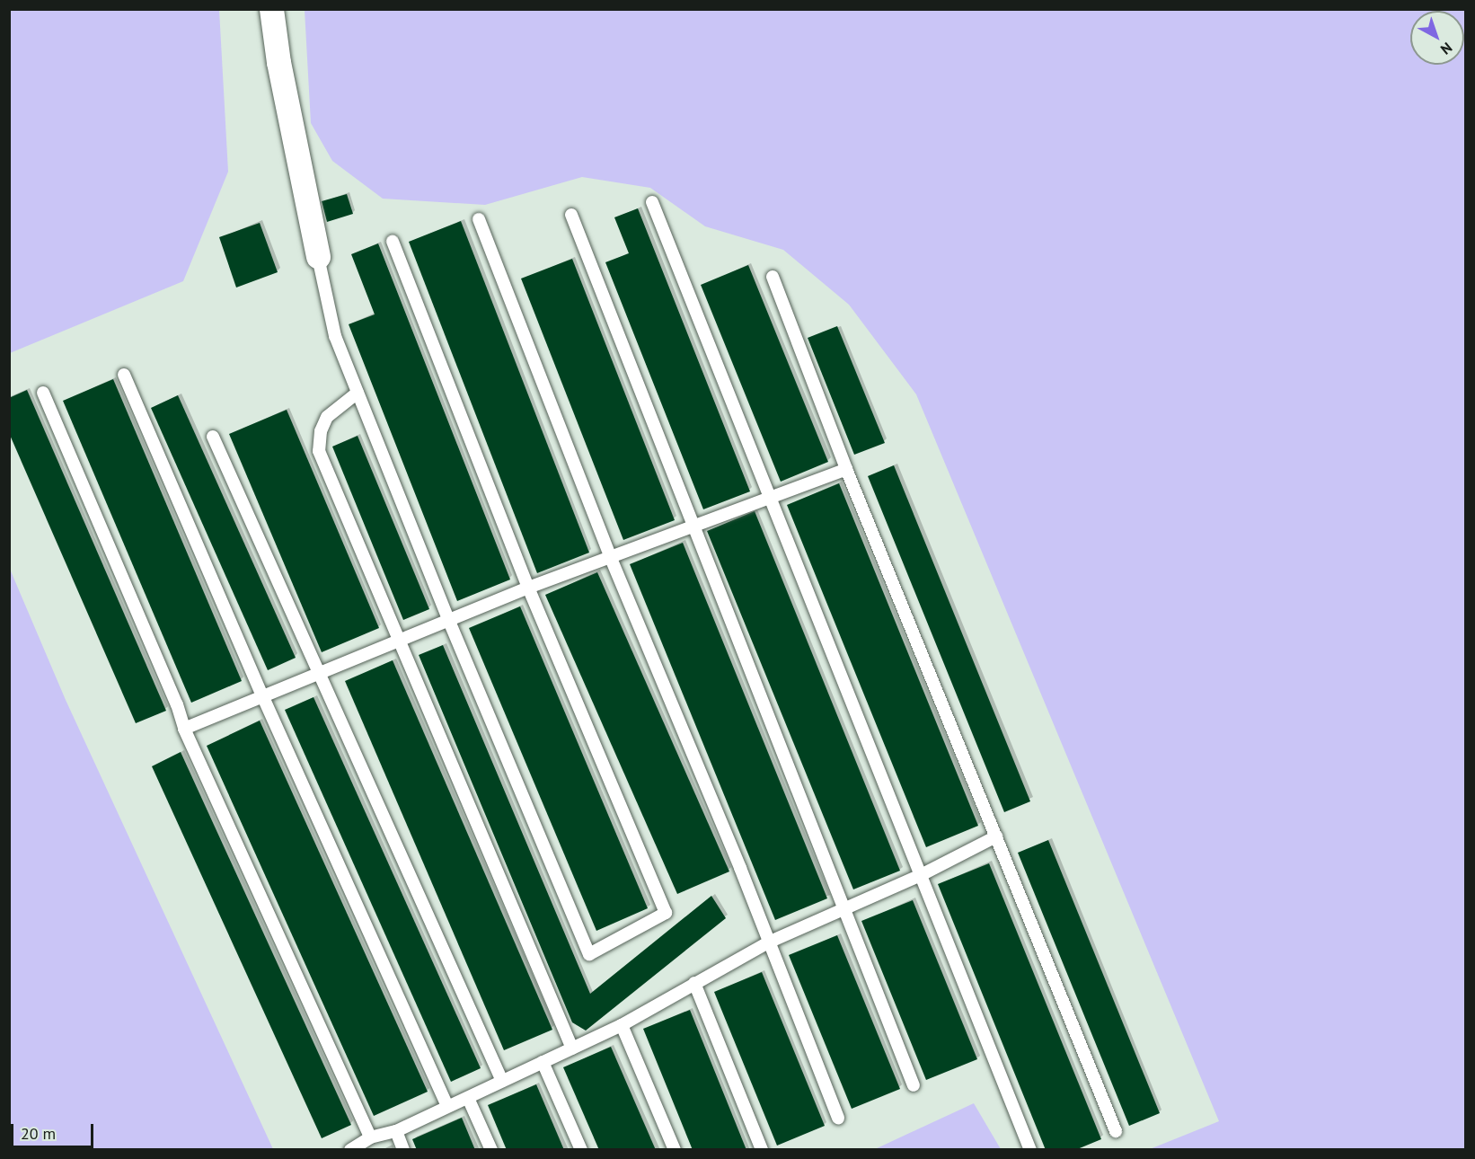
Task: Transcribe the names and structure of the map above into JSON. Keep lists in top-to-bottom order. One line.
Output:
{"scale_bar":"20 m","north":"bottom right"}
